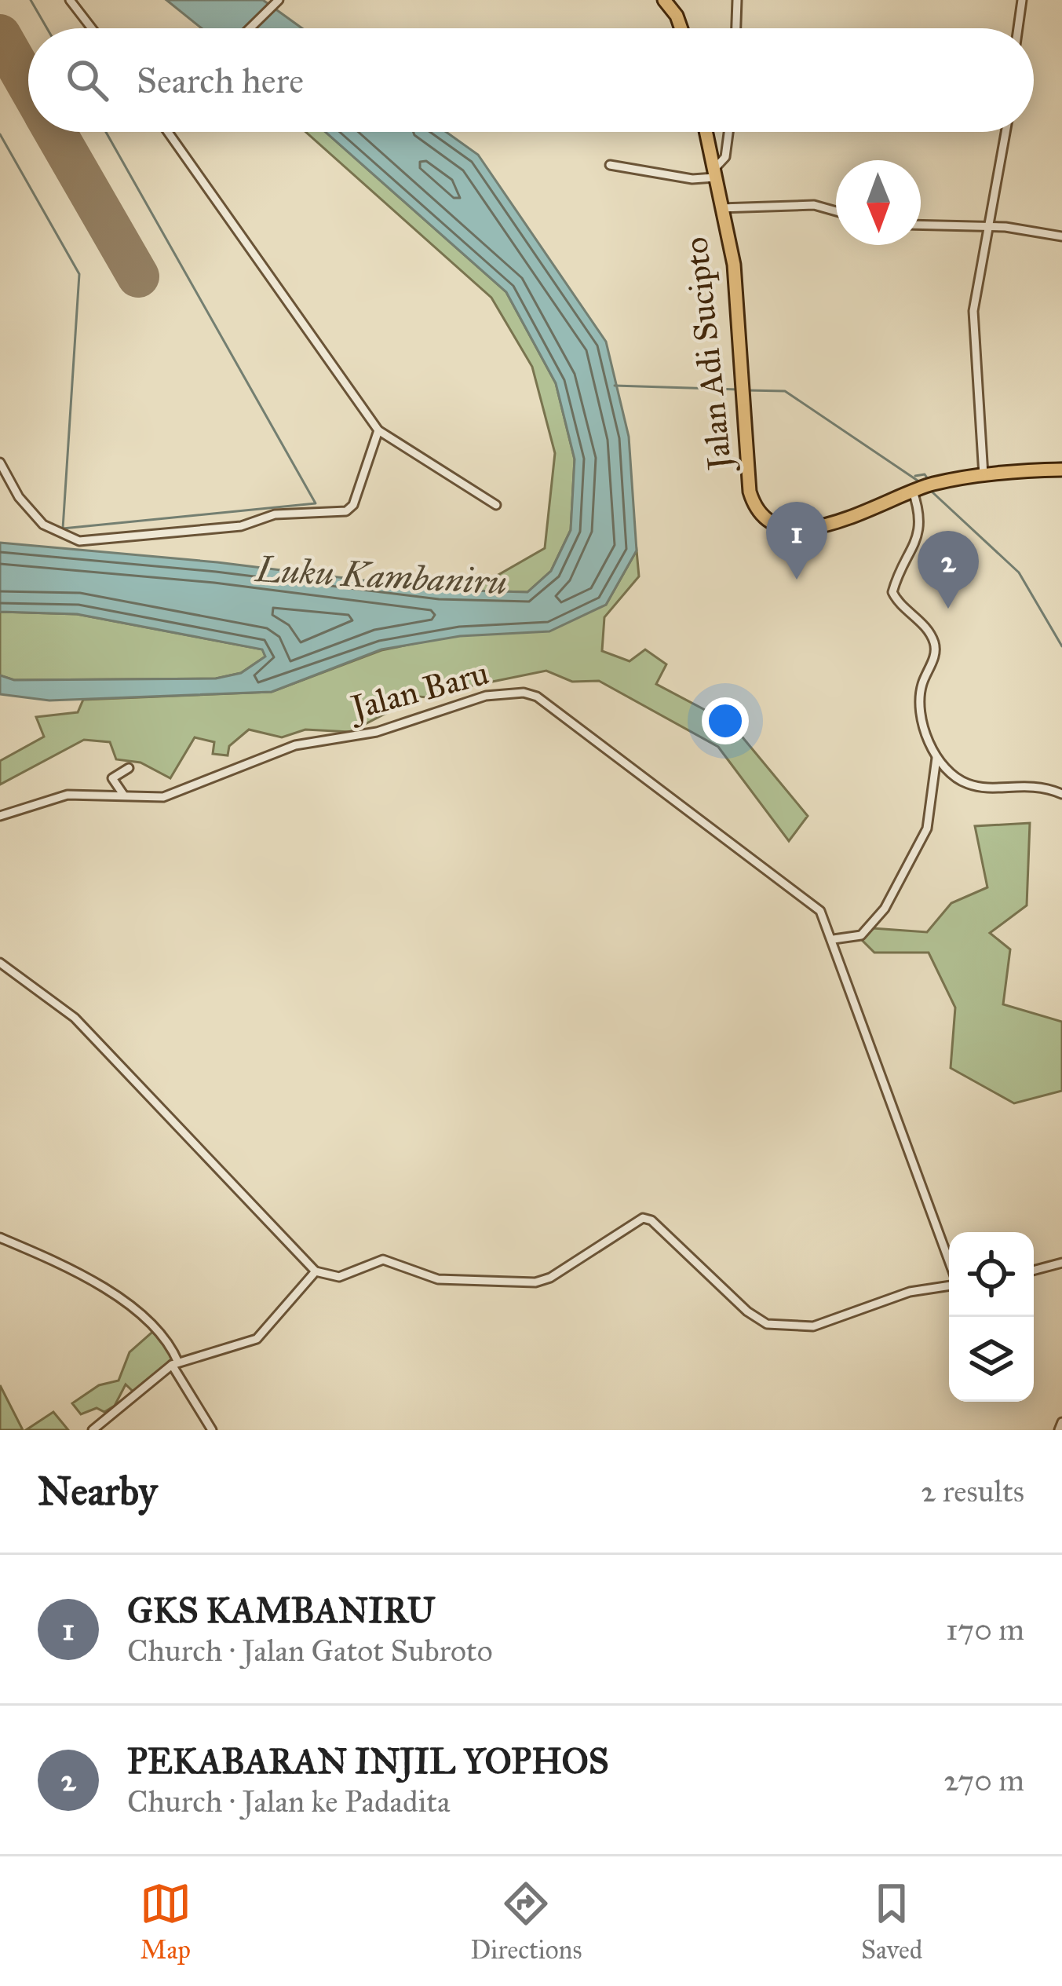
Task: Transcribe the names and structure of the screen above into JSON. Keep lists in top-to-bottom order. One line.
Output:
{"streets":{"highway":["Jalan Adi Sucipto"],"street":["Jalan Baru"]},"water":["Luku Kambaniru"],"north":"bottom","page":{"search":"Search here","pins":["1","2"],"heading":["Nearby","2 results"],"list":[{"mark":"1","name":"GKS KAMBANIRU","note":"Church · Jalan Gatot Subroto","value":"170 m"},{"mark":"2","name":"PEKABARAN INJIL YOPHOS","note":"Church · Jalan ke Padadita","value":"270 m"}],"nav":["Map","Directions","Saved"]}}
